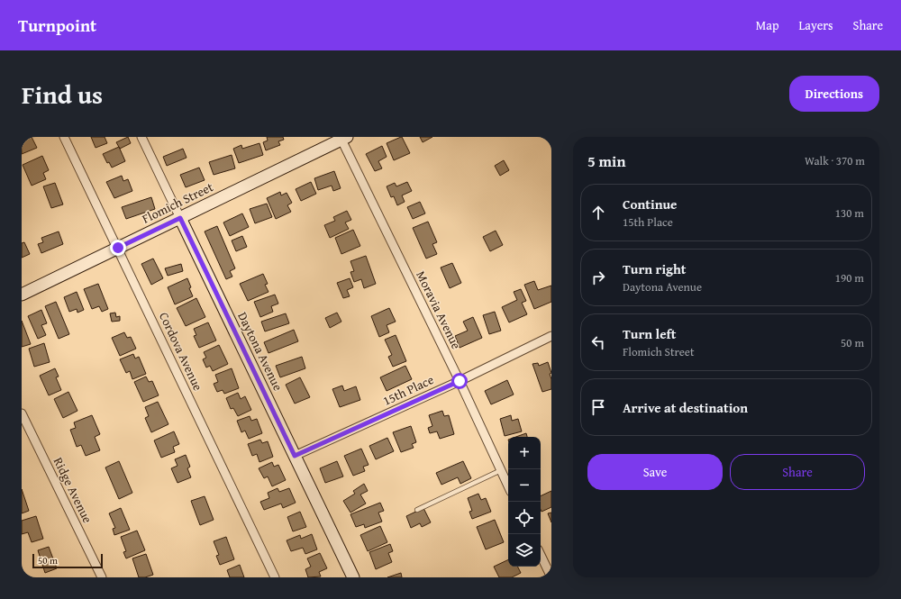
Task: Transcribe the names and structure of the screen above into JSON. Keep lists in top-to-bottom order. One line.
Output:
{"streets":{"street":["Flomich Street","Moravia Avenue","Cordova Avenue","Daytona Avenue","15th Place","Ridge Avenue"]},"crossings":[["Flomich Street","Moravia Avenue"],["Flomich Street","Cordova Avenue"],["Flomich Street","Daytona Avenue"],["Moravia Avenue","15th Place"],["Daytona Avenue","15th Place"]],"scale_bar":"50 m","page":{"header":"Turnpoint","nav":["Map","Layers","Share"],"title":"Find us","buttons":["Directions",["Save","Share"]],"heading":["5 min","Walk · 370 m"],"list":[["Continue","15th Place","130 m"],["Turn right","Daytona Avenue","190 m"],["Turn left","Flomich Street","50 m"],"Arrive at destination"],"map_buttons":["+","−"],"scale":"50 m"}}
